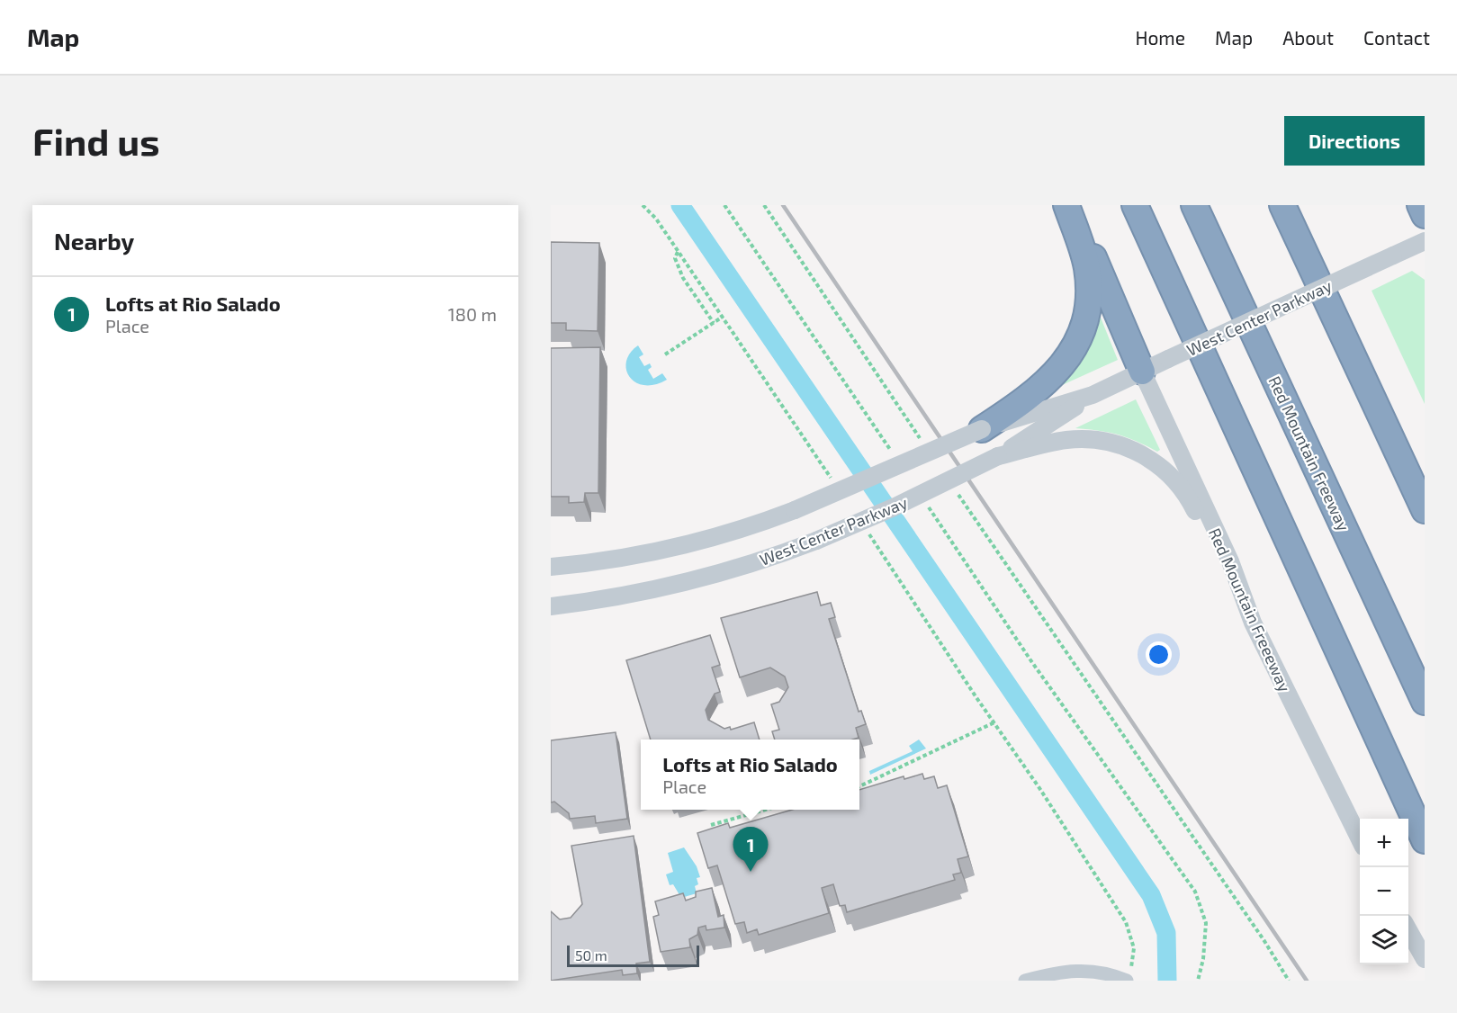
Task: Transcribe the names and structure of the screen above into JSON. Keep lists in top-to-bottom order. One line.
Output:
{"streets":{"highway":["Red Mountain Freeway"],"street":["West Center Parkway","Red Mountain Freeeway"]},"crossings":[["West Center Parkway","Red Mountain Freeeway"]],"scale_bar":"50 m","page":{"header":"Map","nav":["Home","Map","About","Contact"],"buttons":"Directions","title":"Find us","heading":"Nearby","list":[{"mark":"1","name":"Lofts at Rio Salado","note":"Place","value":"180 m"}],"popup":["Lofts at Rio Salado","Place"],"map_buttons":["+","−"],"pins":"1","scale":"50 m"}}
